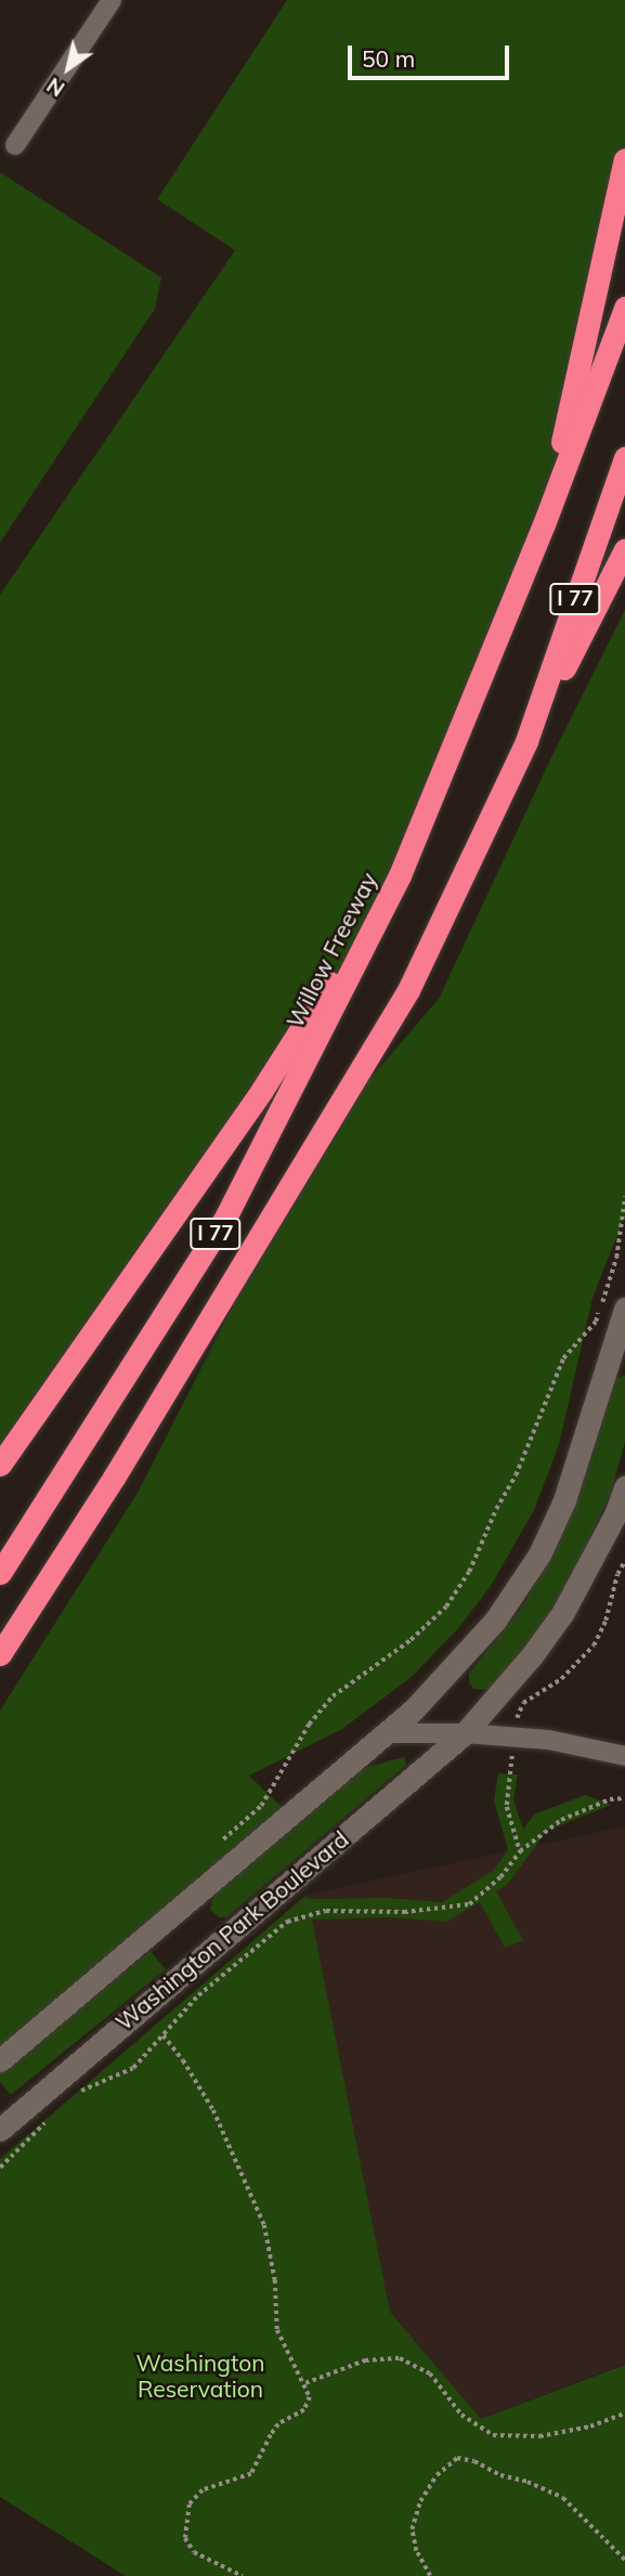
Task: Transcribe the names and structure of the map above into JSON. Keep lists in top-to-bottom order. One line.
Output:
{"streets":{"highway":["I 77","Willow Freeway"],"street":["Washington Park Boulevard"]},"parks":["Washington Reservation"],"scale_bar":"50 m","north":"bottom left"}
